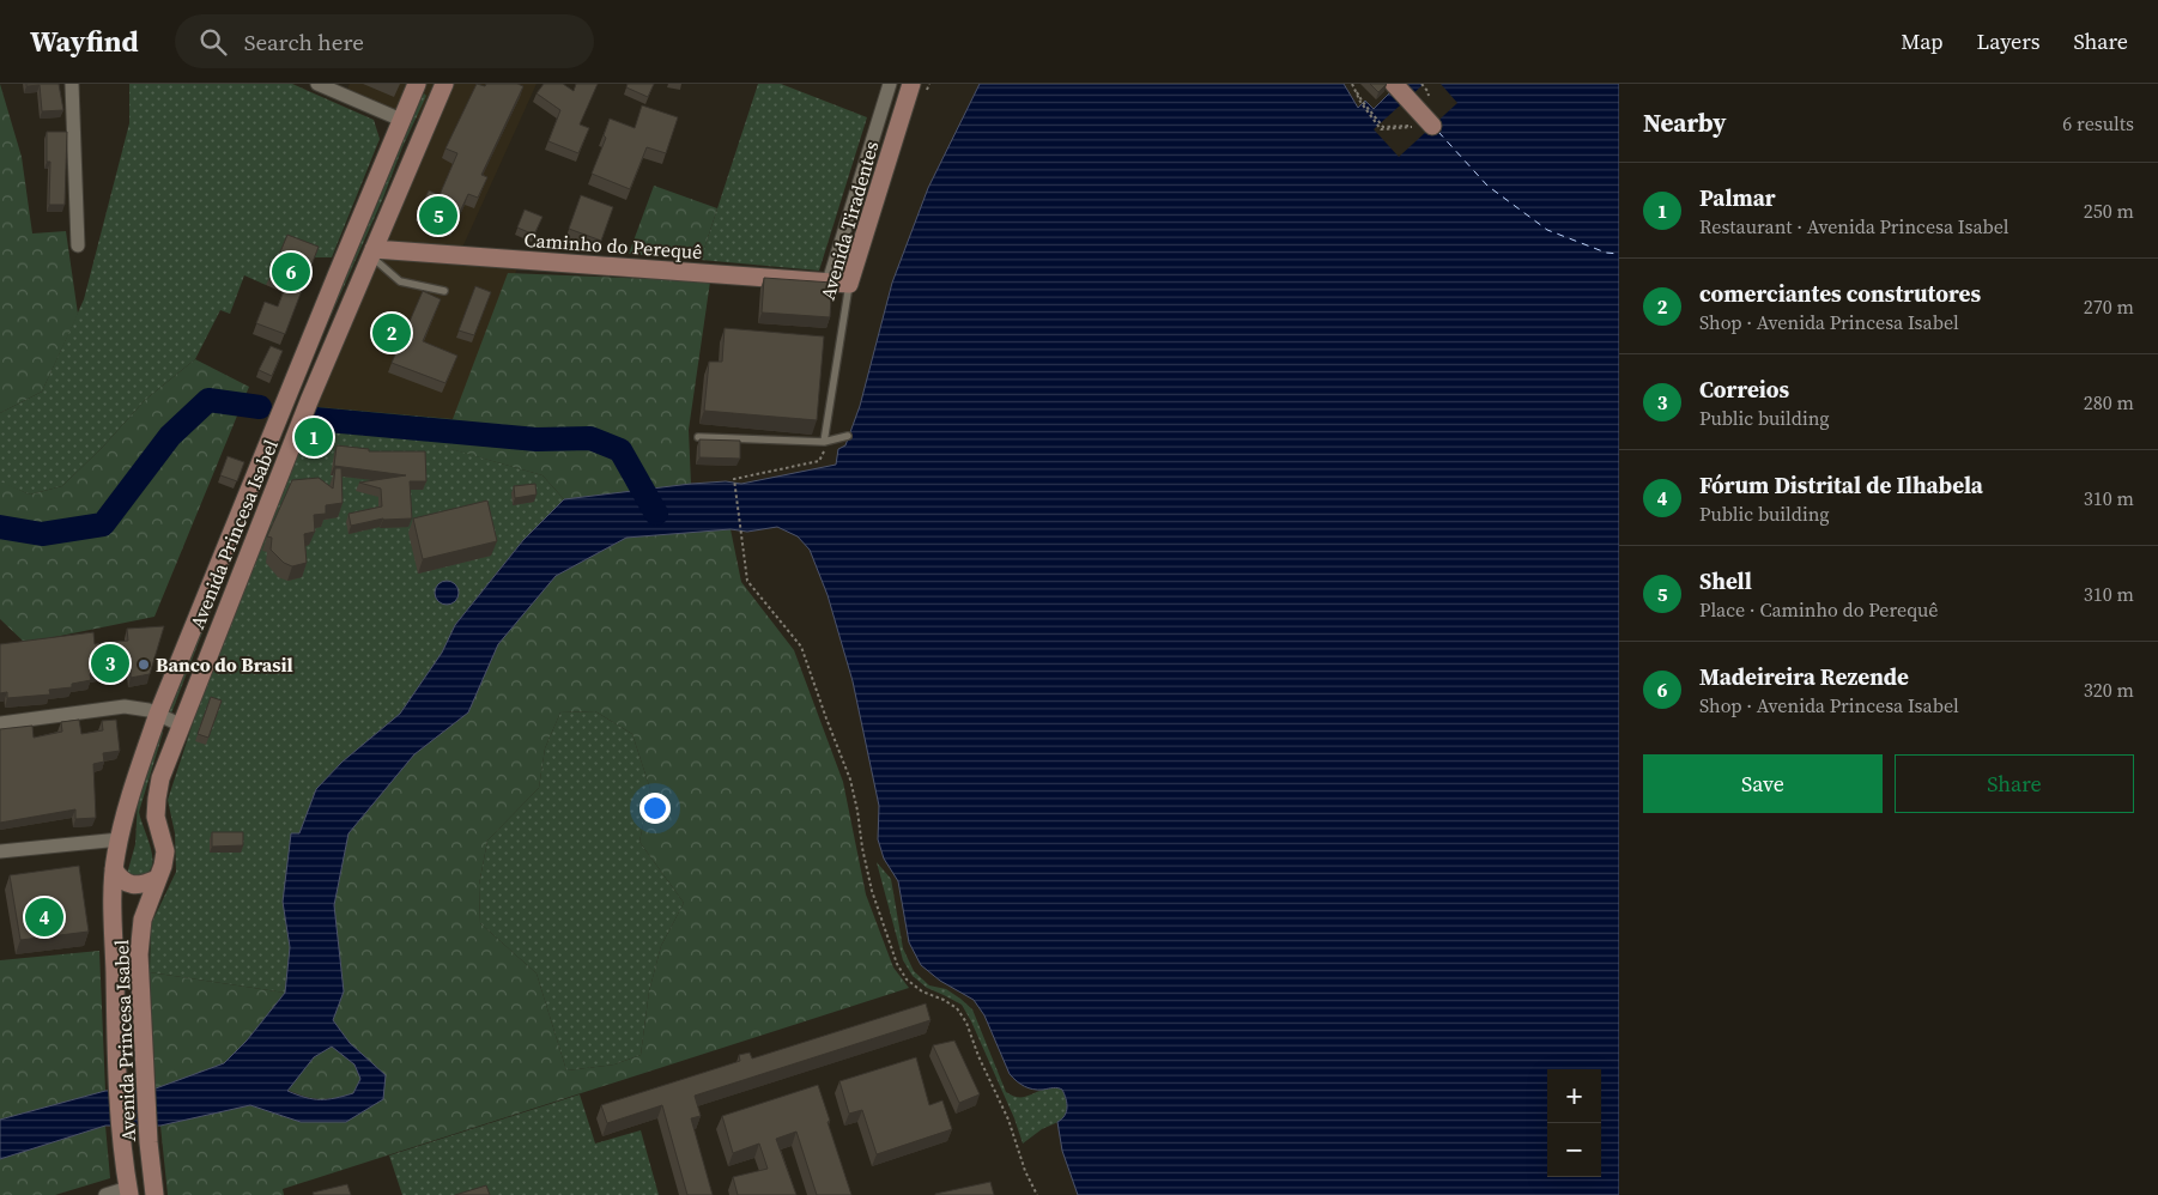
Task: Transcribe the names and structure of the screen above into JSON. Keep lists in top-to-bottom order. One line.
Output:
{"streets":{"main road":["Avenida Tiradentes","Caminho do Perequê","Avenida Princesa Isabel"]},"crossings":[["Avenida Tiradentes","Caminho do Perequê"],["Caminho do Perequê","Avenida Princesa Isabel"]],"places":["Banco do Brasil"],"page":{"header":"Wayfind","search":"Search here","nav":["Map","Layers","Share"],"heading":["Nearby","6 results"],"list":[{"mark":"1","name":"Palmar","note":"Restaurant · Avenida Princesa Isabel","value":"250 m"},{"mark":"2","name":"comerciantes construtores","note":"Shop · Avenida Princesa Isabel","value":"270 m"},{"mark":"3","name":"Correios","note":"Public building","value":"280 m"},{"mark":"4","name":"Fórum Distrital de Ilhabela","note":"Public building","value":"310 m"},{"mark":"5","name":"Shell","note":"Place · Caminho do Perequê","value":"310 m"},{"mark":"6","name":"Madeireira Rezende","note":"Shop · Avenida Princesa Isabel","value":"320 m"}],"pins":["5","6","2","1","3","4"],"buttons":["Save","Share"],"map_buttons":["+","−"]}}
